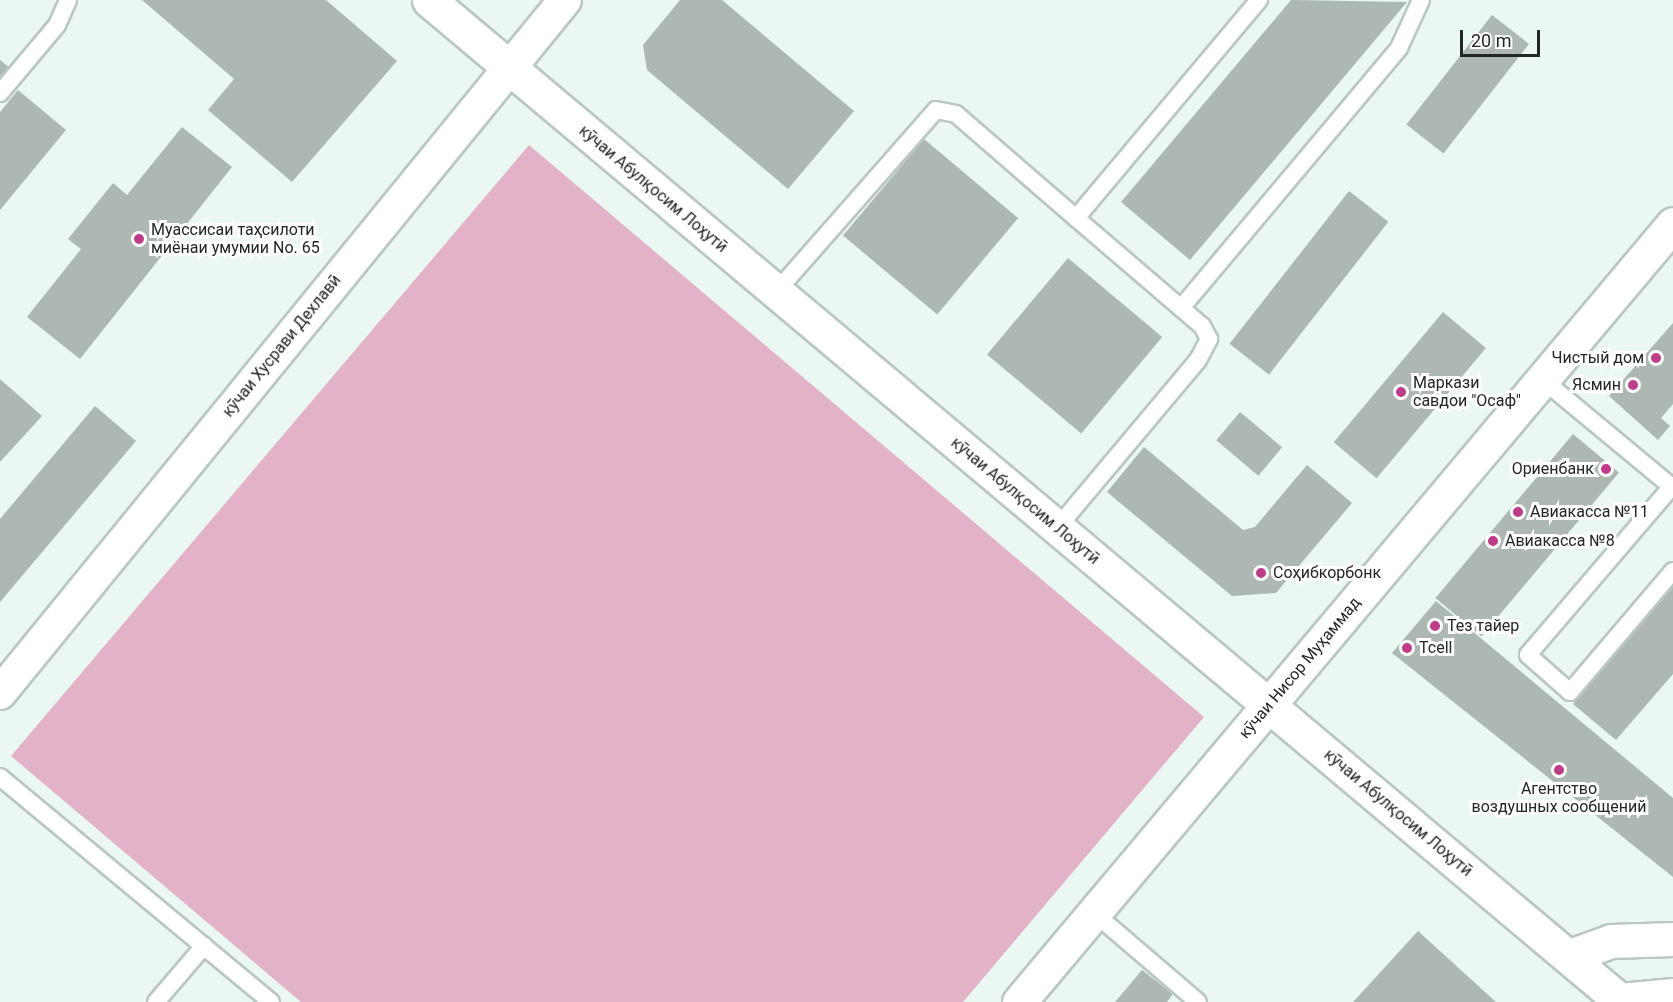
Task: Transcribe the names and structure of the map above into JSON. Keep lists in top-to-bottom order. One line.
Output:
{"streets":{"street":["кӯчаи Абулқосим Лоҳутӣ","кӯчаи Хусрави Дехлавӣ","кӯчаи Нисор Муҳаммад"]},"crossings":[["кӯчаи Абулқосим Лоҳутӣ","кӯчаи Хусрави Дехлавӣ"],["кӯчаи Абулқосим Лоҳутӣ","кӯчаи Нисор Муҳаммад"]],"places":["Муассисаи таҳсилоти миёнаи умумии No. 65","Чистый дом","Ясмин","Маркази савдои \"Осаф\"","Ориенбанк","Авиакасса №11","Авиакасса №8","Соҳибкорбонк","Тез тайер","Tcell","Агентство воздушных сообщений"],"scale_bar":"20 m"}
